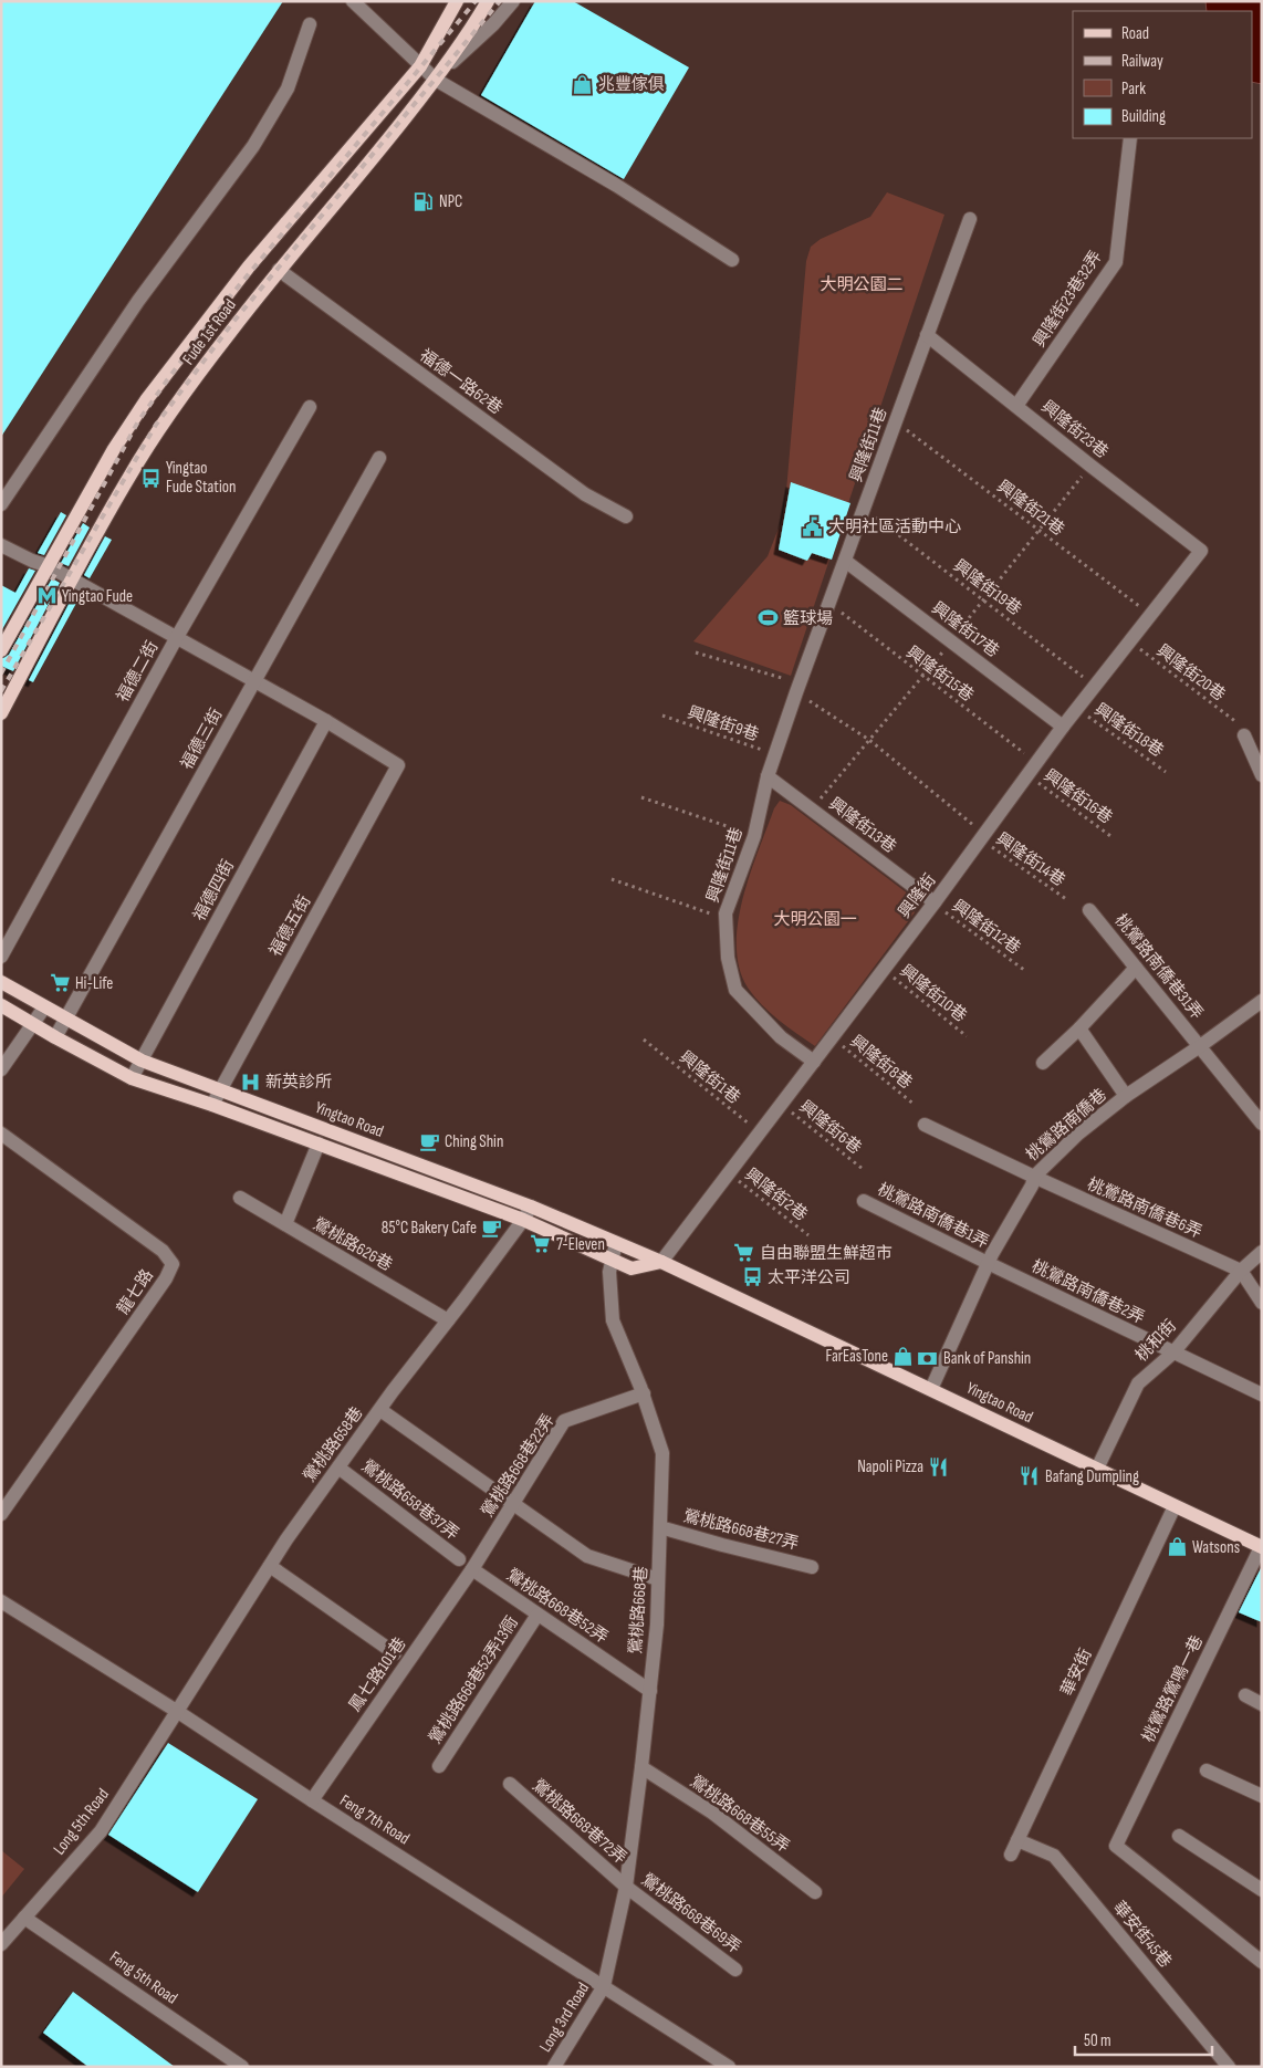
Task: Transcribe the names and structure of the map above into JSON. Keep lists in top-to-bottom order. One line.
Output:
{"streets":{"main road":["Fude 1st Road","Yingtao Road"],"street":["興隆街23巷32弄","福德一路62巷","興隆街23巷","興隆街11巷","興隆街17巷","福德二街","福德三街","興隆街13巷","福德四街","興隆街","福德五街","桃鶯路南僑巷31弄","桃鶯路南僑巷","桃鶯路南僑巷6弄","桃鶯路南僑巷1弄","鶯桃路626巷","龍七路","桃鶯路南僑巷2弄","桃和街","鶯桃路658巷","鶯桃路668巷22弄","鶯桃路658巷37弄","鶯桃路668巷27弄","鶯桃路668巷52弄","鶯桃路668巷","華安街","鳳七路101巷","鶯桃路668巷52弄13衕","桃鶯路鶯鳴一巷","鶯桃路668巷55弄","Feng 7th Road","Long 5th Road","鶯桃路668巷72弄","鶯桃路668巷69弄","華安街45巷","Feng 5th Road","Long 3rd Road"],"path":["興隆街21巷","興隆街19巷","興隆街20巷","興隆街15巷","興隆街9巷","興隆街18巷","興隆街16巷","興隆街14巷","興隆街12巷","興隆街10巷","興隆街8巷","興隆街1巷","興隆街6巷","興隆街2巷"]},"crossings":[["興隆街23巷32弄","興隆街23巷"],["Fude 1st Road","福德一路62巷"],["興隆街23巷","興隆街11巷"],["興隆街23巷","興隆街"],["興隆街11巷","興隆街21巷"],["興隆街11巷","興隆街19巷"],["興隆街11巷","興隆街17巷"],["興隆街11巷","興隆街15巷"],["興隆街11巷","興隆街9巷"],["興隆街11巷","興隆街13巷"],["興隆街11巷","興隆街"],["興隆街21巷","興隆街"],["興隆街19巷","興隆街"],["興隆街17巷","興隆街"],["興隆街20巷","興隆街"],["興隆街15巷","興隆街"],["興隆街18巷","興隆街"],["福德三街","Yingtao Road"],["興隆街16巷","興隆街"],["興隆街13巷","興隆街"],["興隆街13巷","興隆街12巷"],["興隆街14巷","興隆街"],["福德四街","福德五街"],["福德四街","Yingtao Road"],["興隆街","興隆街12巷"],["興隆街","興隆街10巷"],["興隆街","興隆街8巷"],["興隆街","興隆街1巷"],["興隆街","Yingtao Road"],["興隆街","興隆街6巷"],["興隆街","興隆街2巷"],["福德五街","Yingtao Road"],["桃鶯路南僑巷31弄","桃鶯路南僑巷"],["Yingtao Road","桃鶯路南僑巷"],["Yingtao Road","桃和街"],["Yingtao Road","鶯桃路658巷"],["Yingtao Road","鶯桃路668巷"],["Yingtao Road","華安街"],["Yingtao Road","桃鶯路鶯鳴一巷"],["桃鶯路南僑巷","桃鶯路南僑巷6弄"],["桃鶯路南僑巷","桃鶯路南僑巷1弄"],["桃鶯路南僑巷","桃鶯路南僑巷2弄"],["桃鶯路南僑巷6弄","桃和街"],["桃鶯路南僑巷1弄","桃鶯路南僑巷2弄"],["鶯桃路626巷","鶯桃路658巷"],["桃鶯路南僑巷2弄","桃和街"],["鶯桃路658巷","鶯桃路658巷37弄"],["鶯桃路658巷","Feng 7th Road"],["鶯桃路658巷","Long 5th Road"],["鶯桃路668巷22弄","鶯桃路668巷52弄"],["鶯桃路668巷22弄","鶯桃路668巷"],["鶯桃路668巷22弄","鳳七路101巷"],["鶯桃路668巷27弄","鶯桃路668巷"],["鶯桃路668巷52弄","鶯桃路668巷"],["鶯桃路668巷52弄","鳳七路101巷"],["鶯桃路668巷52弄","鶯桃路668巷52弄13衕"],["鶯桃路668巷","鶯桃路668巷55弄"],["鶯桃路668巷","Feng 7th Road"],["鶯桃路668巷","鶯桃路668巷72弄"],["鶯桃路668巷","鶯桃路668巷69弄"],["鶯桃路668巷","Long 3rd Road"],["華安街","華安街45巷"],["鳳七路101巷","Feng 7th Road"],["Feng 7th Road","Long 5th Road"],["Feng 7th Road","Long 3rd Road"],["Long 5th Road","Feng 5th Road"],["鶯桃路668巷72弄","鶯桃路668巷69弄"]],"parks":["大明公園二","大明公園一"],"places":{"shop":["兆豐傢俱","FarEasTone","Watsons"],"fuel station":["NPC"],"bus stop":["Yingtao Fude Station","太平洋公司"],"public building":["大明社區活動中心"],"metro station":["Yingtao Fude"],"sports":["籃球場"],"supermarket":["Hi-Life","7-Eleven","自由聯盟生鮮超市"],"hospital":["新英診所"],"cafe":["Ching Shin","85°C Bakery Cafe"],"bank":["Bank of Panshin"],"restaurant":["Napoli Pizza","Bafang Dumpling"]},"legend":["Road","Railway","Park","Building"],"scale_bar":"50 m"}
